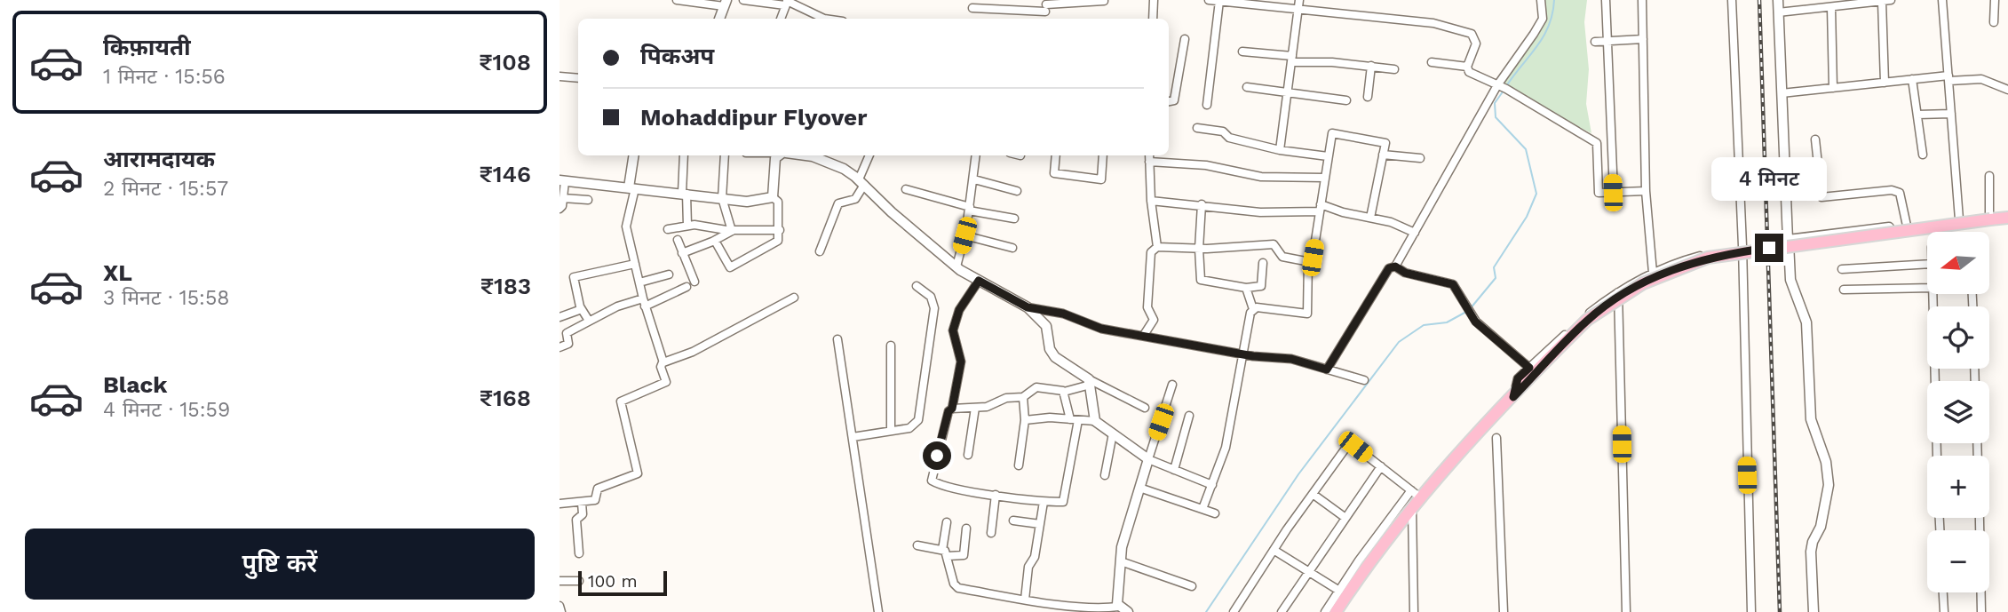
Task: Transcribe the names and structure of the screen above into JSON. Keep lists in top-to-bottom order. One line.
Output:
{"scale_bar":"100 m","north":"left","page":{"list":[{"name":"किफ़ायती","note":"1 मिनट · 15:56","value":"₹108"},{"name":"आरामदायक","note":"2 मिनट · 15:57","value":"₹146"},{"name":"XL","note":"3 मिनट · 15:58","value":"₹183"},{"name":"Black","note":"4 मिनट · 15:59","value":"₹168"}],"banner":["पिकअप","Mohaddipur Flyover"],"bubble":"4 मिनट","map_buttons":["+","−"],"buttons":"पुष्टि करें","scale":"100 m"}}
